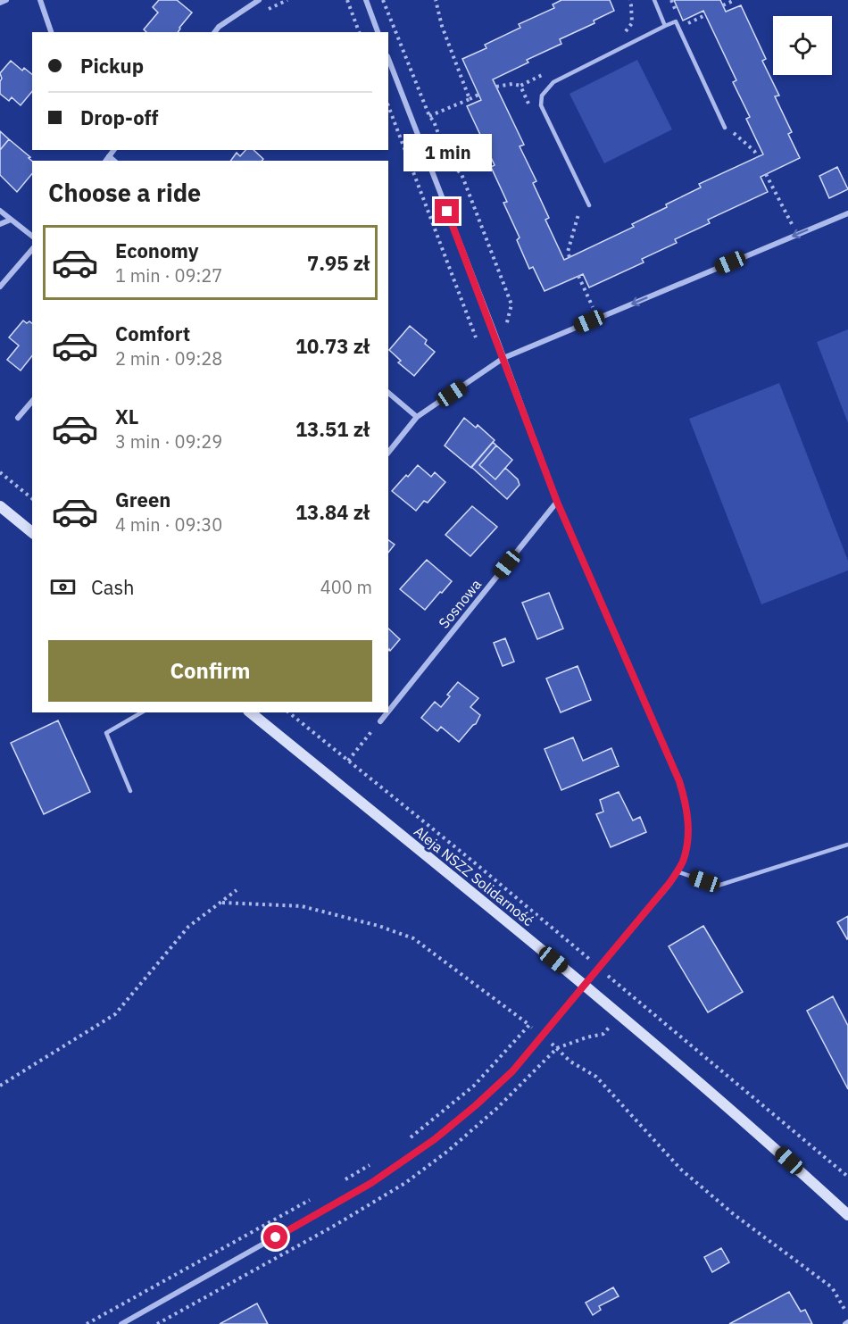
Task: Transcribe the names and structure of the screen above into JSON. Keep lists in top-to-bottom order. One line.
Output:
{"streets":{"street":["Sosnowa","Aleja NSZZ Solidarność"]},"page":{"banner":["Pickup","Drop-off"],"bubble":"1 min","heading":"Choose a ride","list":[{"name":"Economy","note":"1 min · 09:27","value":"7.95 zł"},{"name":"Comfort","note":"2 min · 09:28","value":"10.73 zł"},{"name":"XL","note":"3 min · 09:29","value":"13.51 zł"},{"name":"Green","note":"4 min · 09:30","value":"13.84 zł"}],"pay":["Cash","400 m"],"buttons":"Confirm"}}
